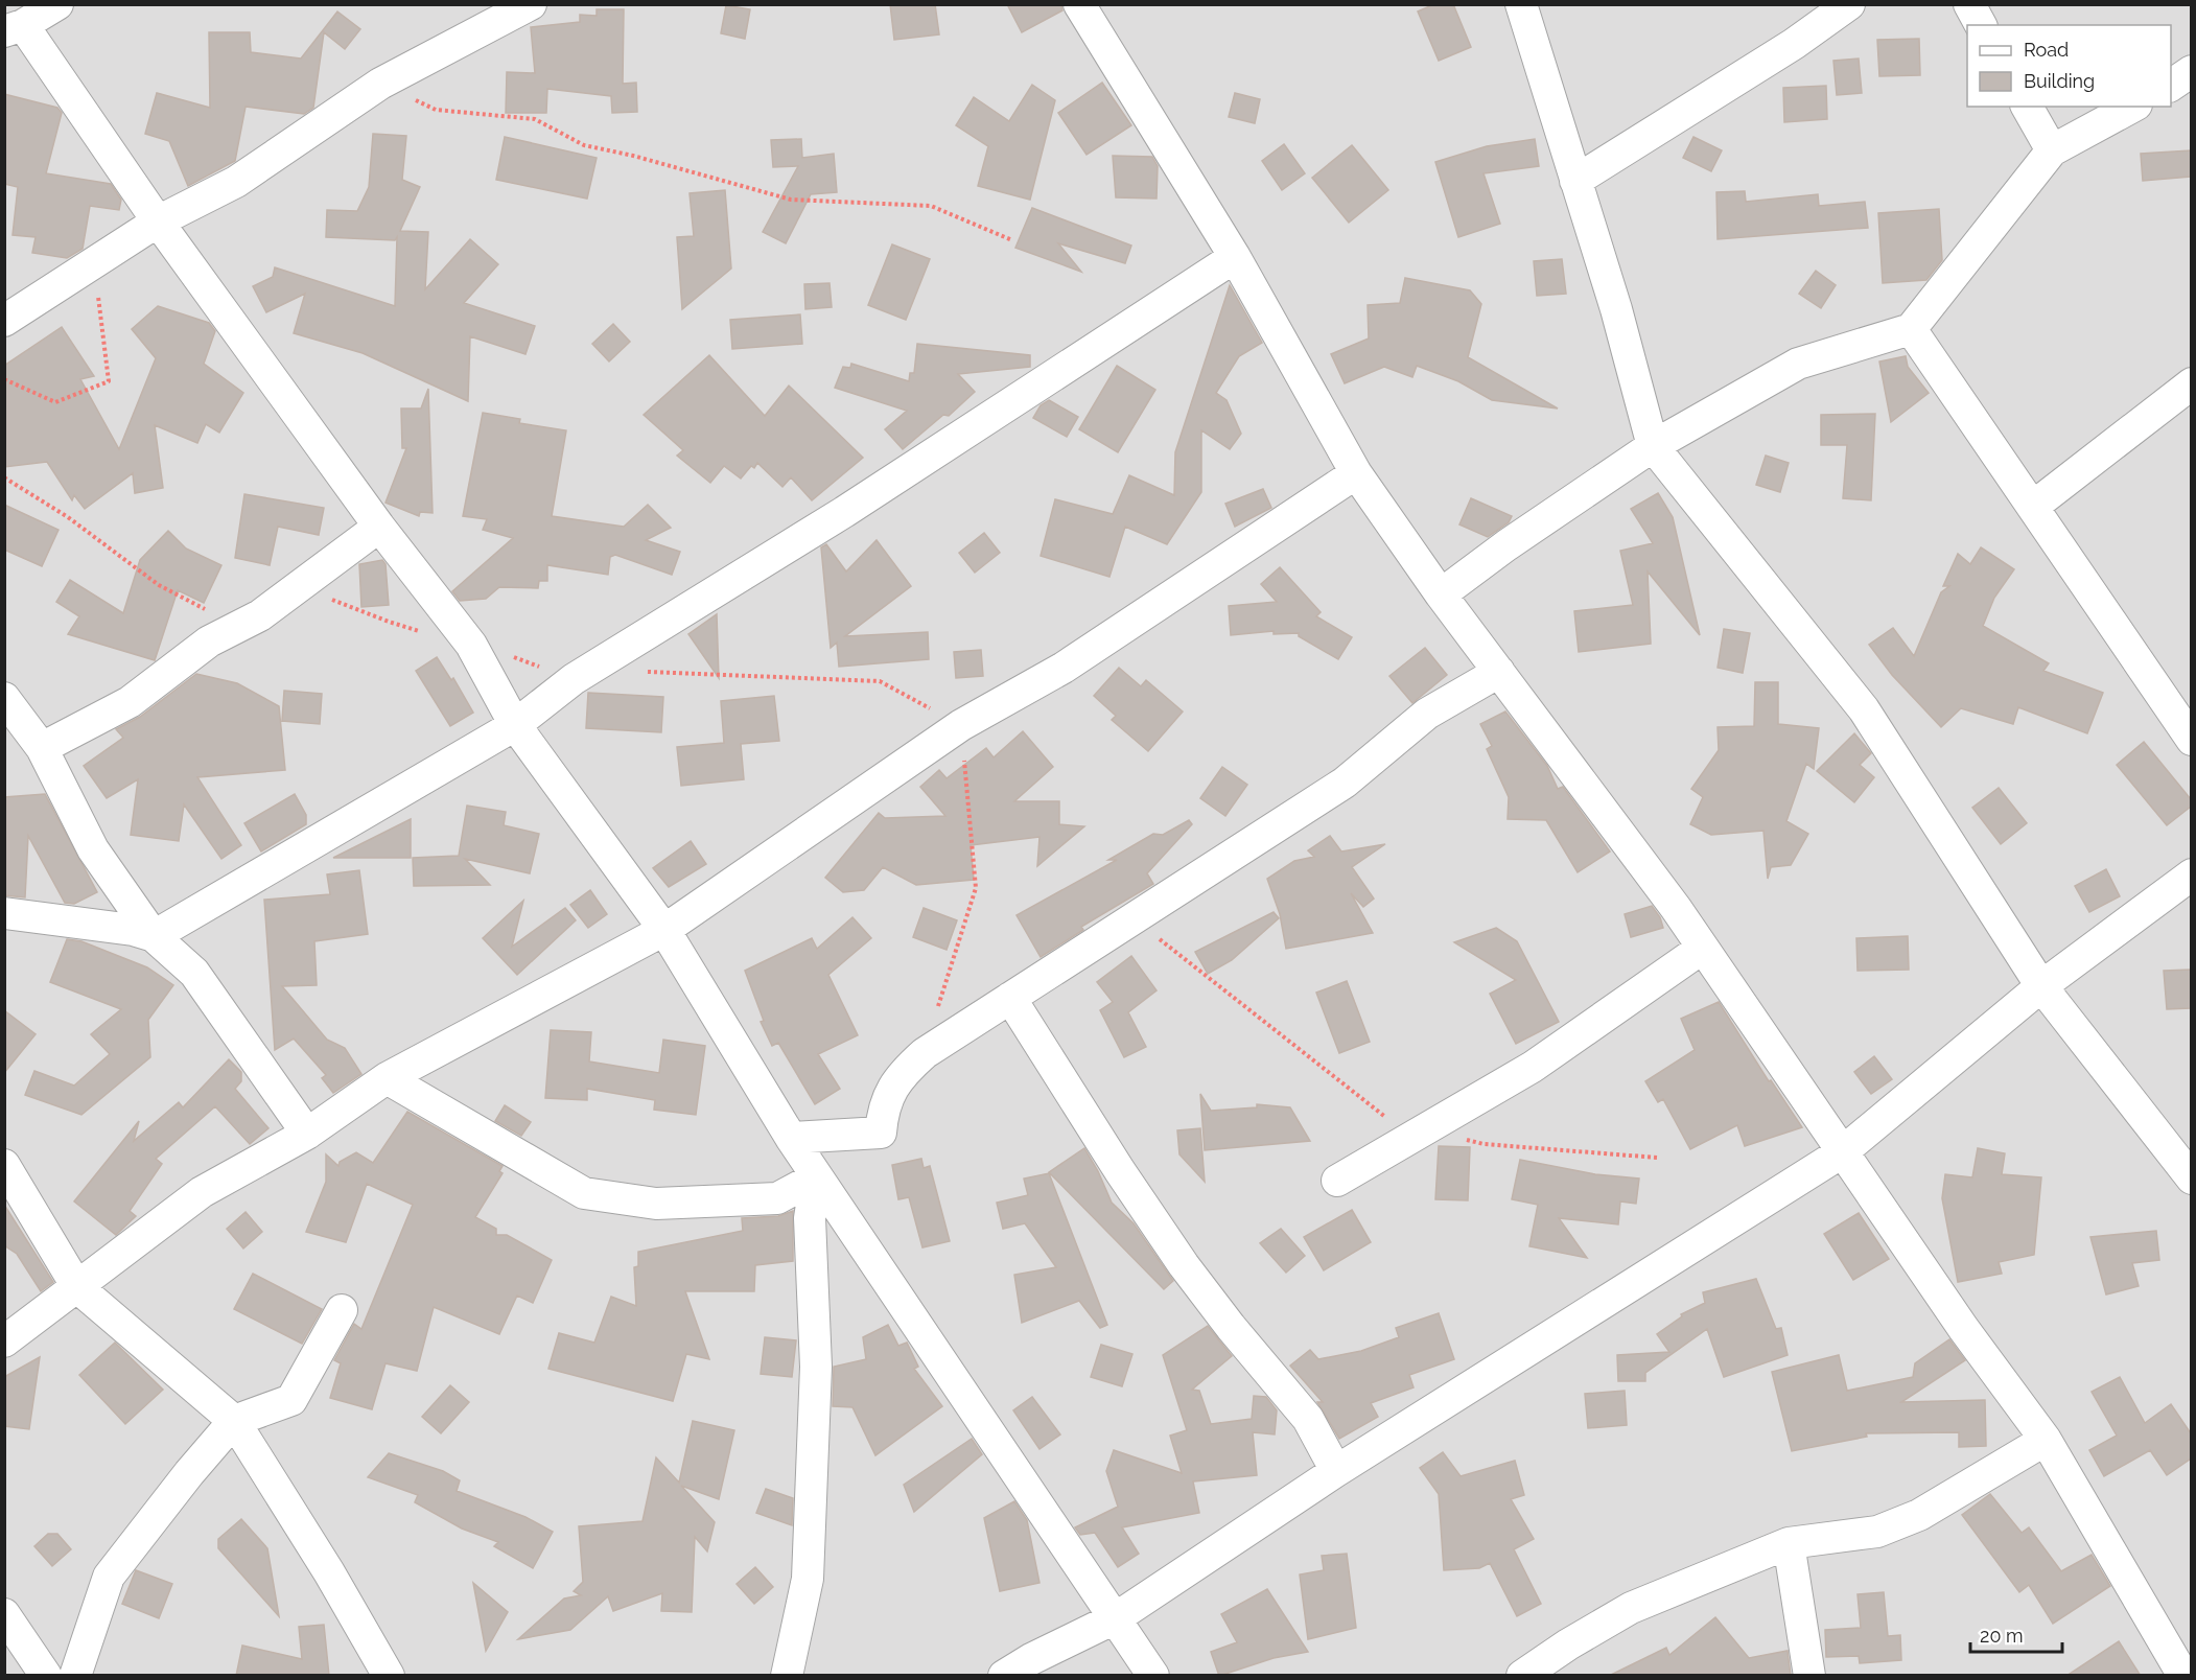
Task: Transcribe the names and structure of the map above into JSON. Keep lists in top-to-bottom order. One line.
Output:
{"legend":["Road","Building"],"scale_bar":"20 m"}
